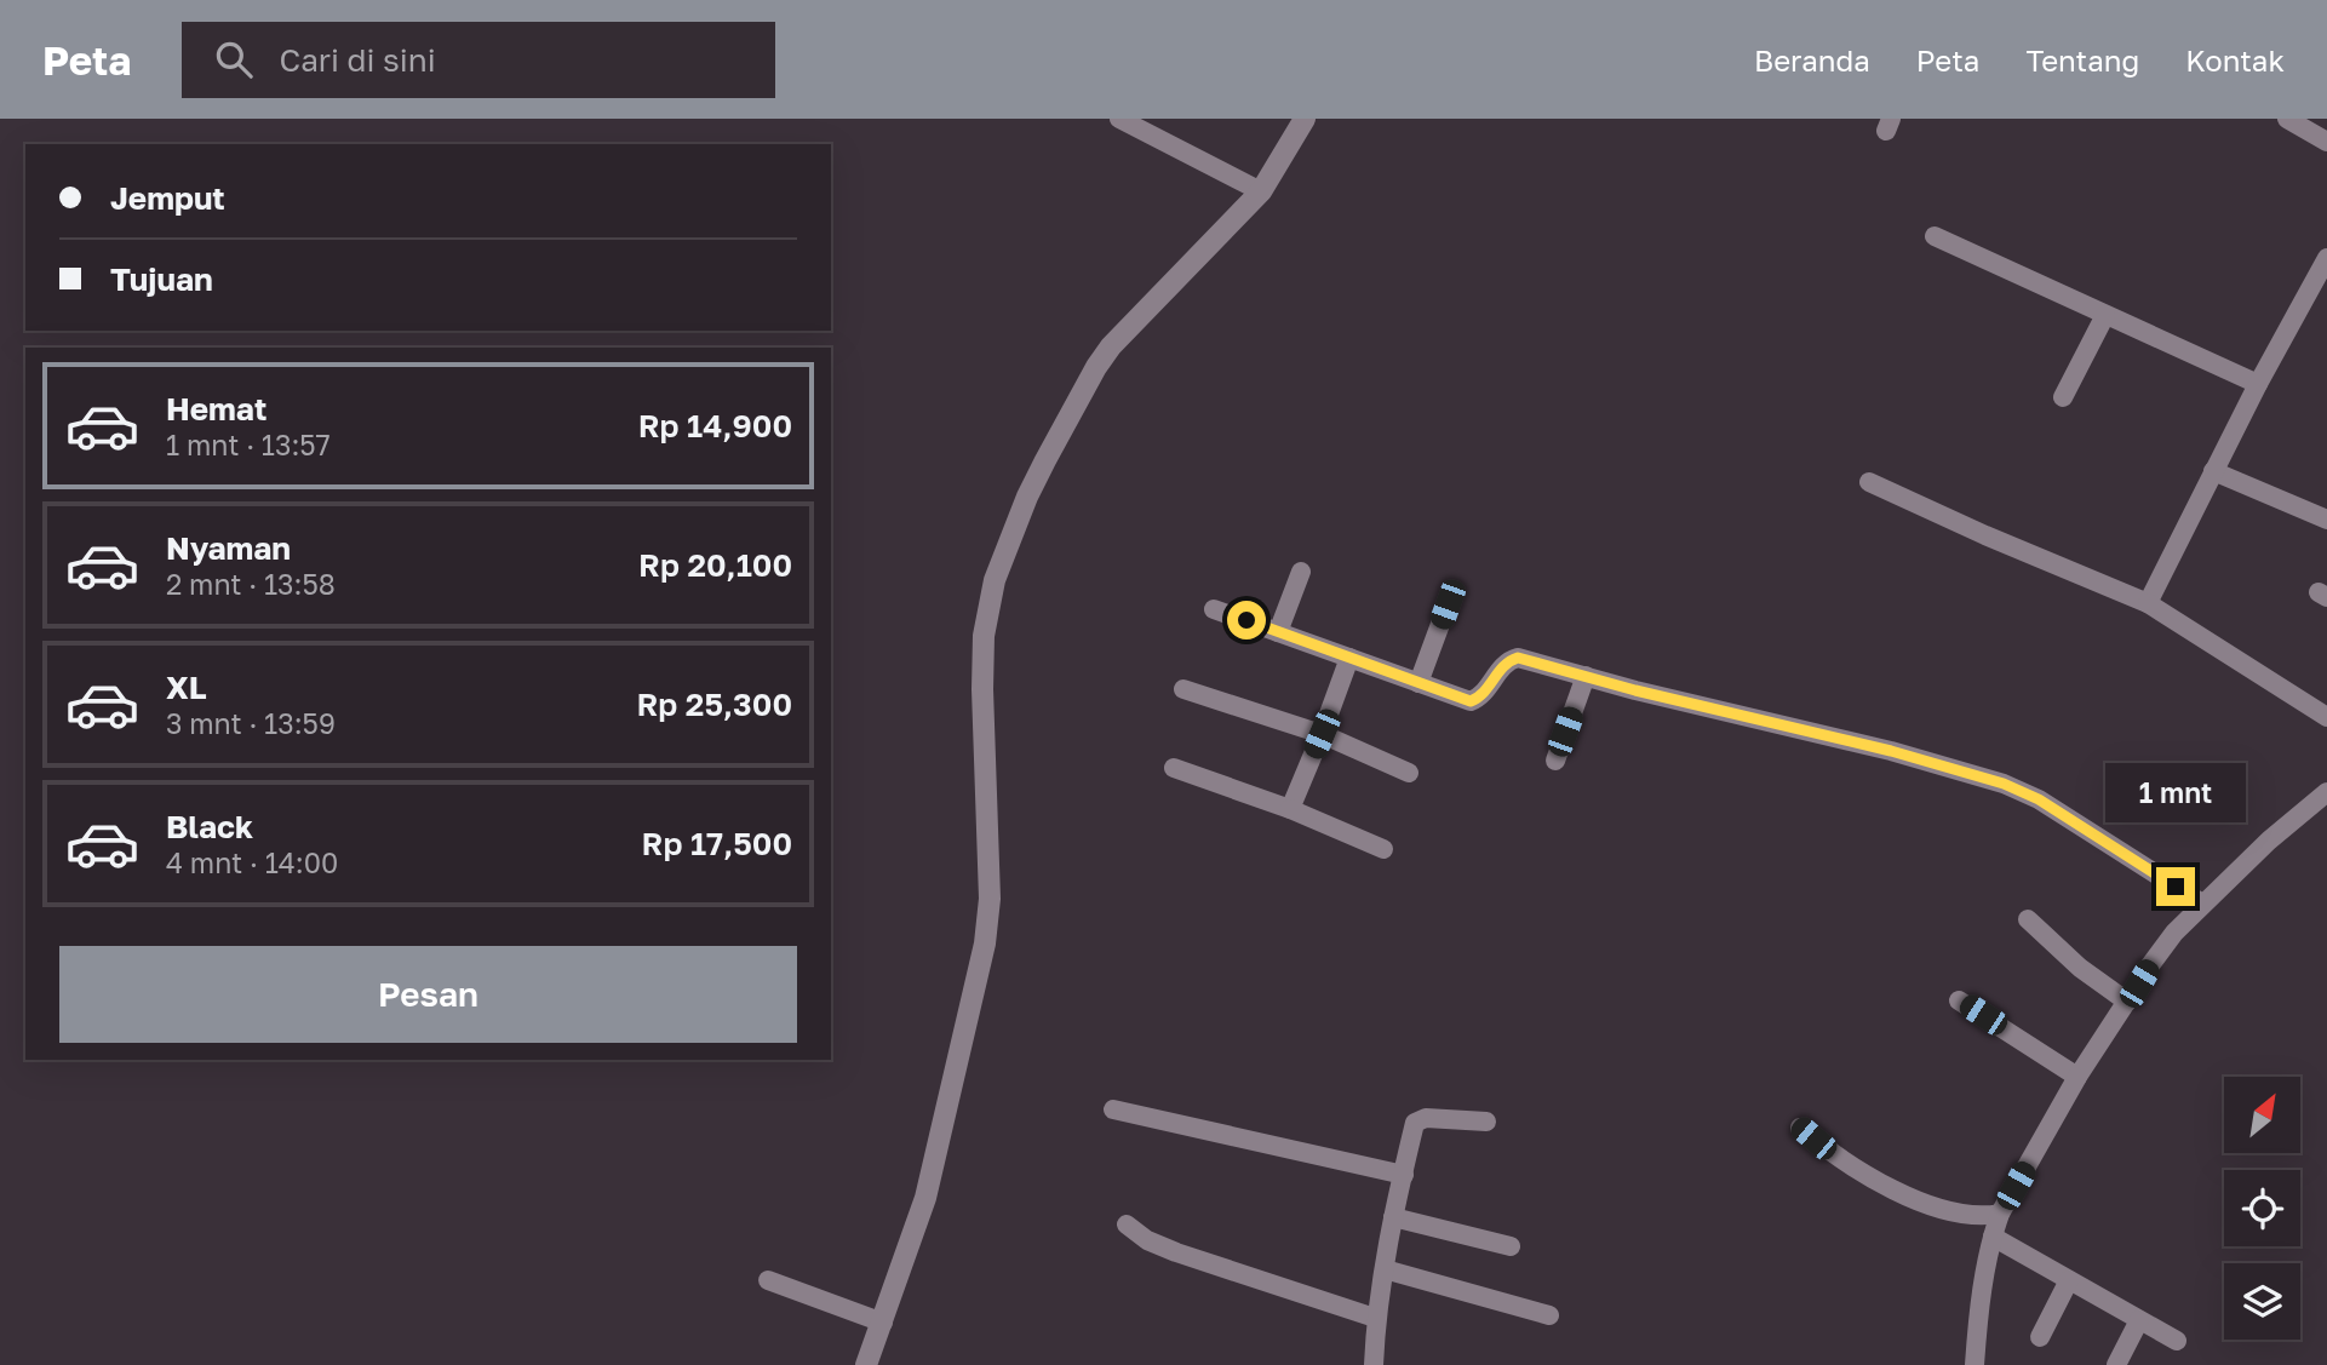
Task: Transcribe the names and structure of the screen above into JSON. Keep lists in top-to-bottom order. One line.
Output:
{"north":"top right","page":{"header":"Peta","search":"Cari di sini","nav":["Beranda","Peta","Tentang","Kontak"],"banner":["Jemput","Tujuan"],"list":[{"name":"Hemat","note":"1 mnt · 13:57","value":"Rp 14,900"},{"name":"Nyaman","note":"2 mnt · 13:58","value":"Rp 20,100"},{"name":"XL","note":"3 mnt · 13:59","value":"Rp 25,300"},{"name":"Black","note":"4 mnt · 14:00","value":"Rp 17,500"}],"bubble":"1 mnt","buttons":"Pesan"}}
